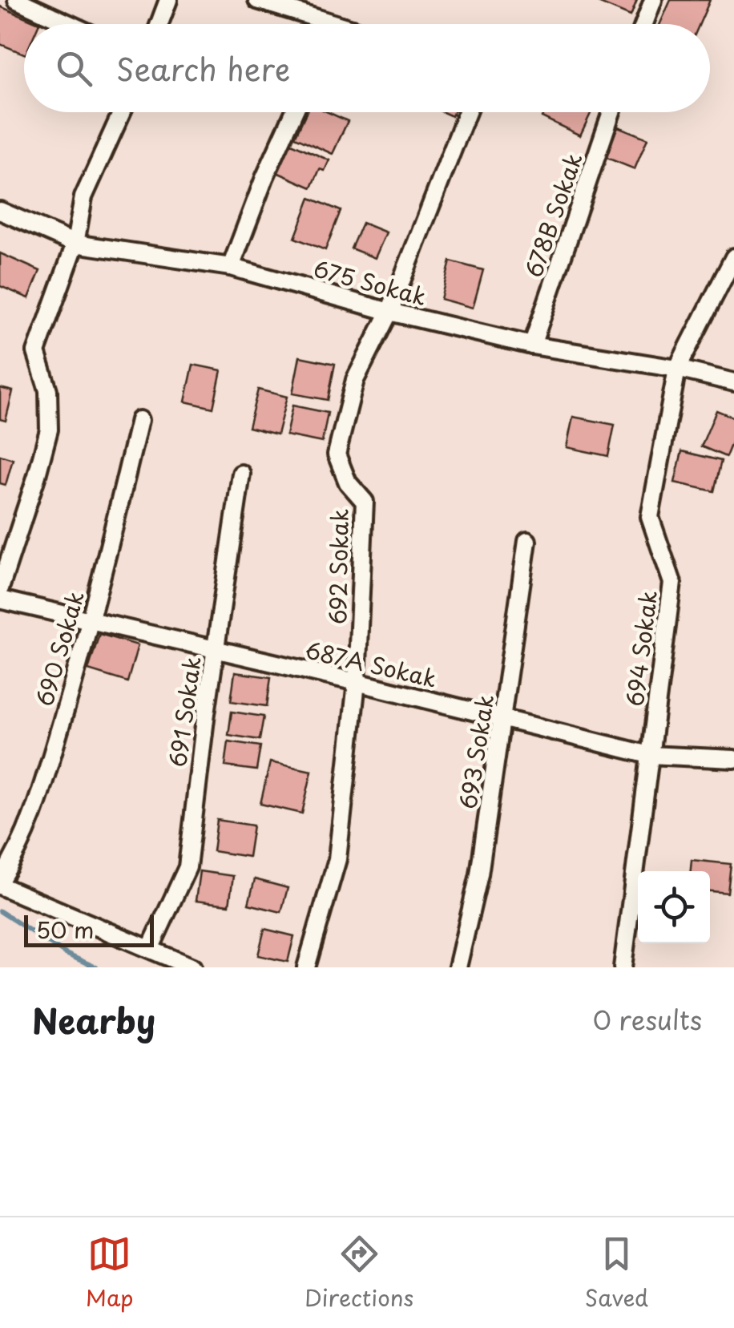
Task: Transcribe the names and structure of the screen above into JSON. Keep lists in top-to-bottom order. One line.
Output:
{"streets":{"street":["678B Sokak","675 Sokak","692 Sokak","690 Sokak","694 Sokak","687A Sokak","691 Sokak","693 Sokak"]},"crossings":[["678B Sokak","675 Sokak"],["675 Sokak","692 Sokak"],["675 Sokak","694 Sokak"],["692 Sokak","687A Sokak"],["690 Sokak","687A Sokak"],["694 Sokak","687A Sokak"],["687A Sokak","691 Sokak"],["687A Sokak","693 Sokak"]],"scale_bar":"50 m","page":{"search":"Search here","scale":"50 m","heading":["Nearby","0 results"],"nav":["Map","Directions","Saved"]}}
